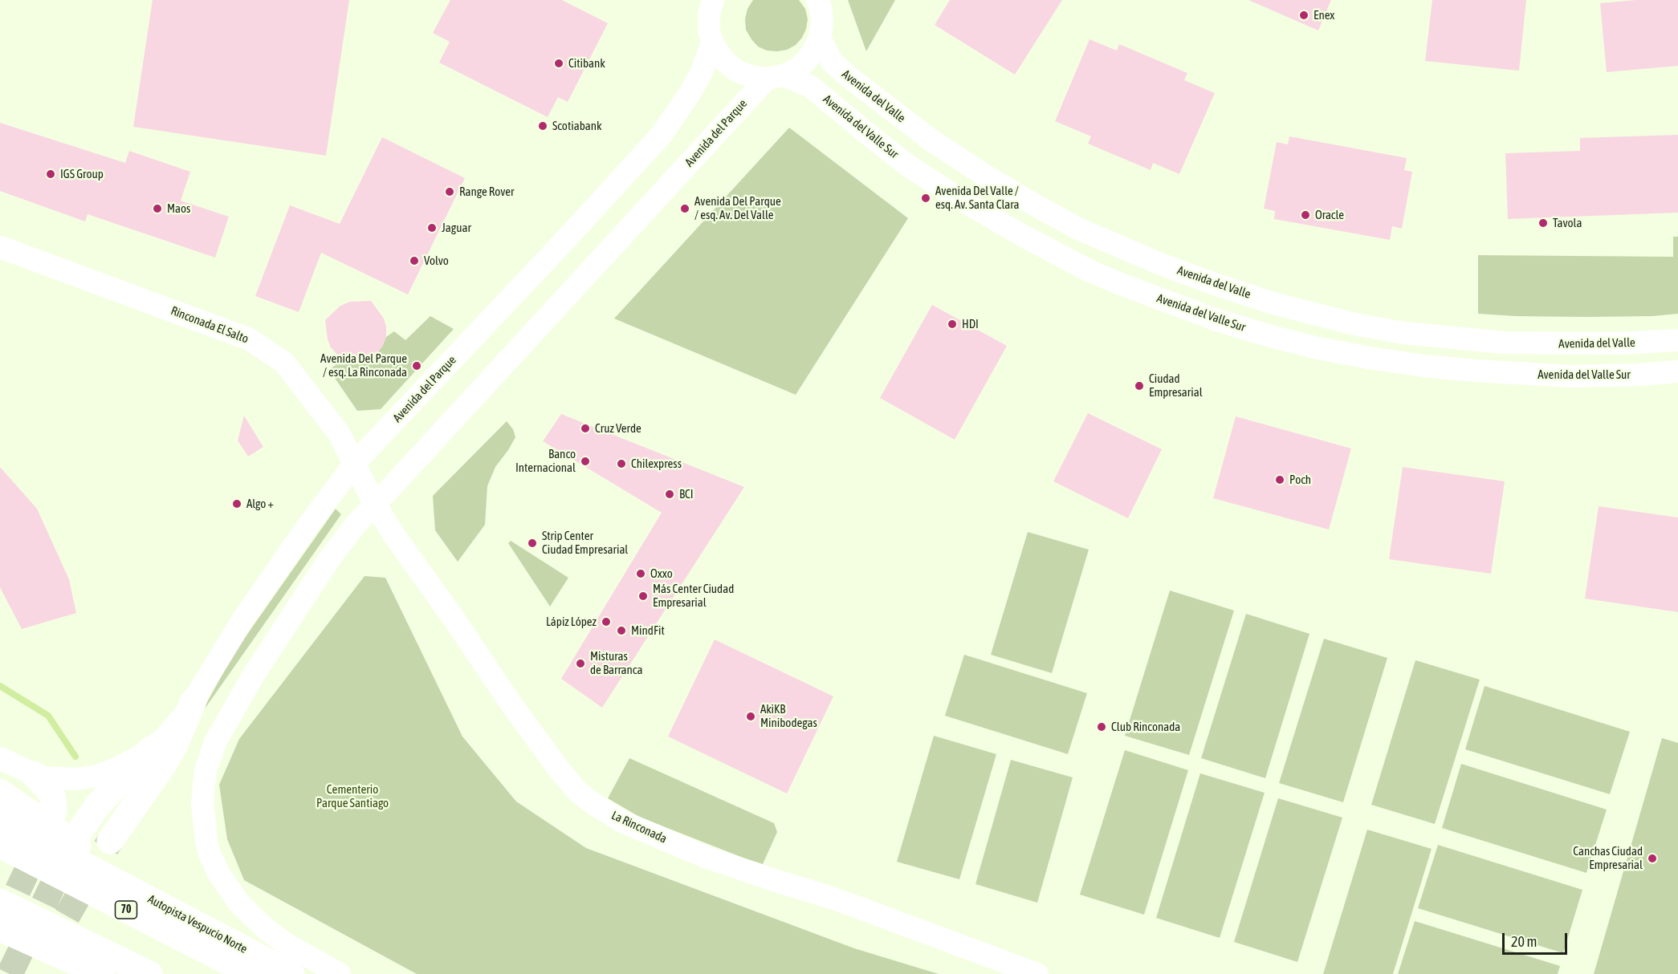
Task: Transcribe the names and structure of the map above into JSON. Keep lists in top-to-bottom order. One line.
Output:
{"streets":{"main road":["70","Autopista Vespucio Norte"],"street":["Avenida del Valle","Avenida del Valle Sur","Avenida del Parque","Rinconada El Salto","La Rinconada"]},"crossings":[["Avenida del Valle","Avenida del Parque"],["Avenida del Valle Sur","Avenida del Parque"],["Avenida del Parque","Rinconada El Salto"],["Avenida del Parque","La Rinconada"],["Rinconada El Salto","La Rinconada"]],"parks":["Cementerio Parque Santiago"],"places":["Enex","Citibank","Scotiabank","IGS Group","Range Rover","Avenida Del Valle / esq. Av. Santa Clara","Maos","Avenida Del Parque / esq. Av. Del Valle","Oracle","Tavola","Jaguar","Volvo","HDI","Avenida Del Parque / esq. La Rinconada","Ciudad Empresarial","Cruz Verde","Banco Internacional","Chilexpress","Poch","BCI","Algo +","Strip Center Ciudad Empresarial","Oxxo","Más Center Ciudad Empresarial","Lápiz López","MindFit","Misturas de Barranca","AkiKB Minibodegas","Club Rinconada","Canchas Ciudad Empresarial"],"scale_bar":"20 m"}
